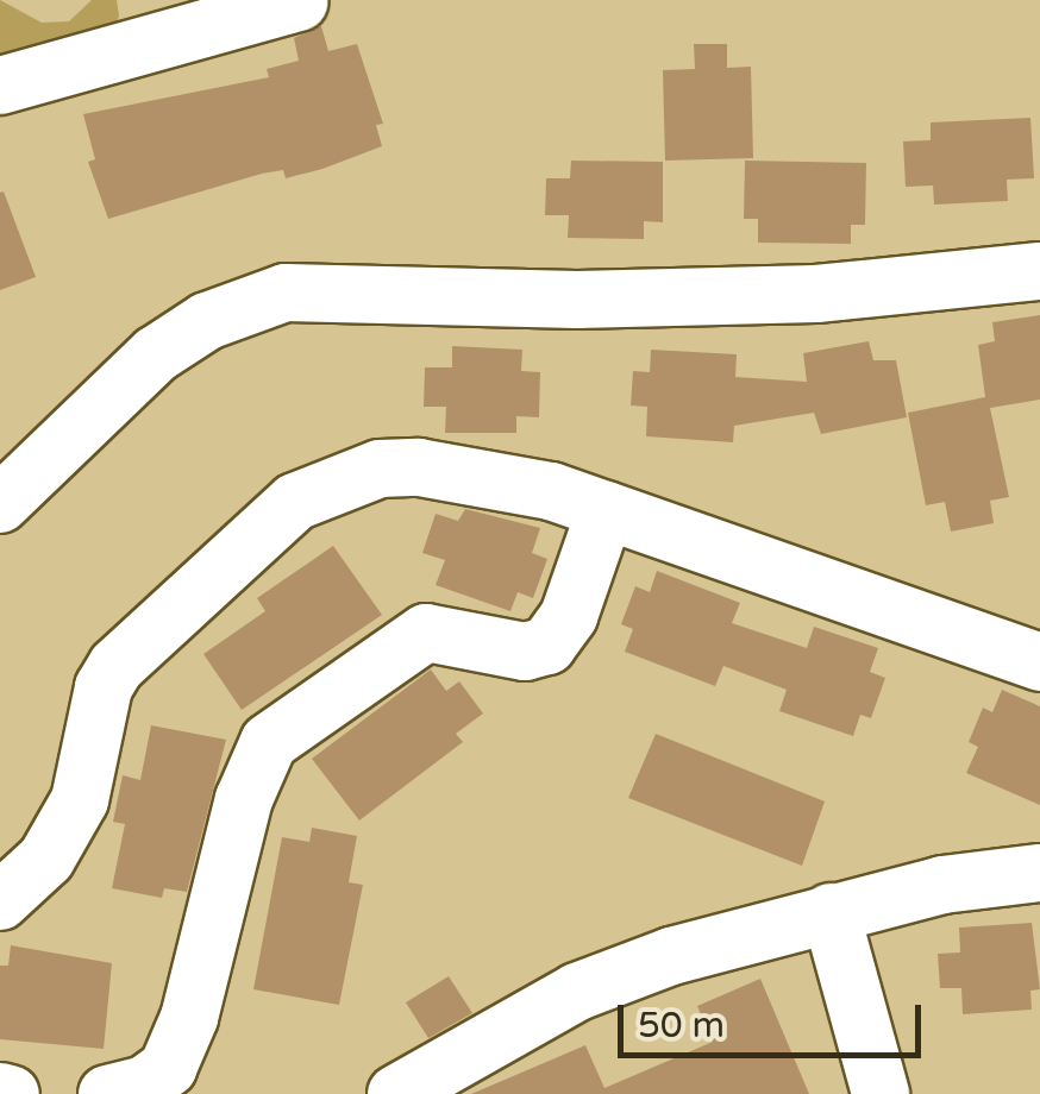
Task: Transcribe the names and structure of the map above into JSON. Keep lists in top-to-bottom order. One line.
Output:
{"scale_bar":"50 m"}
